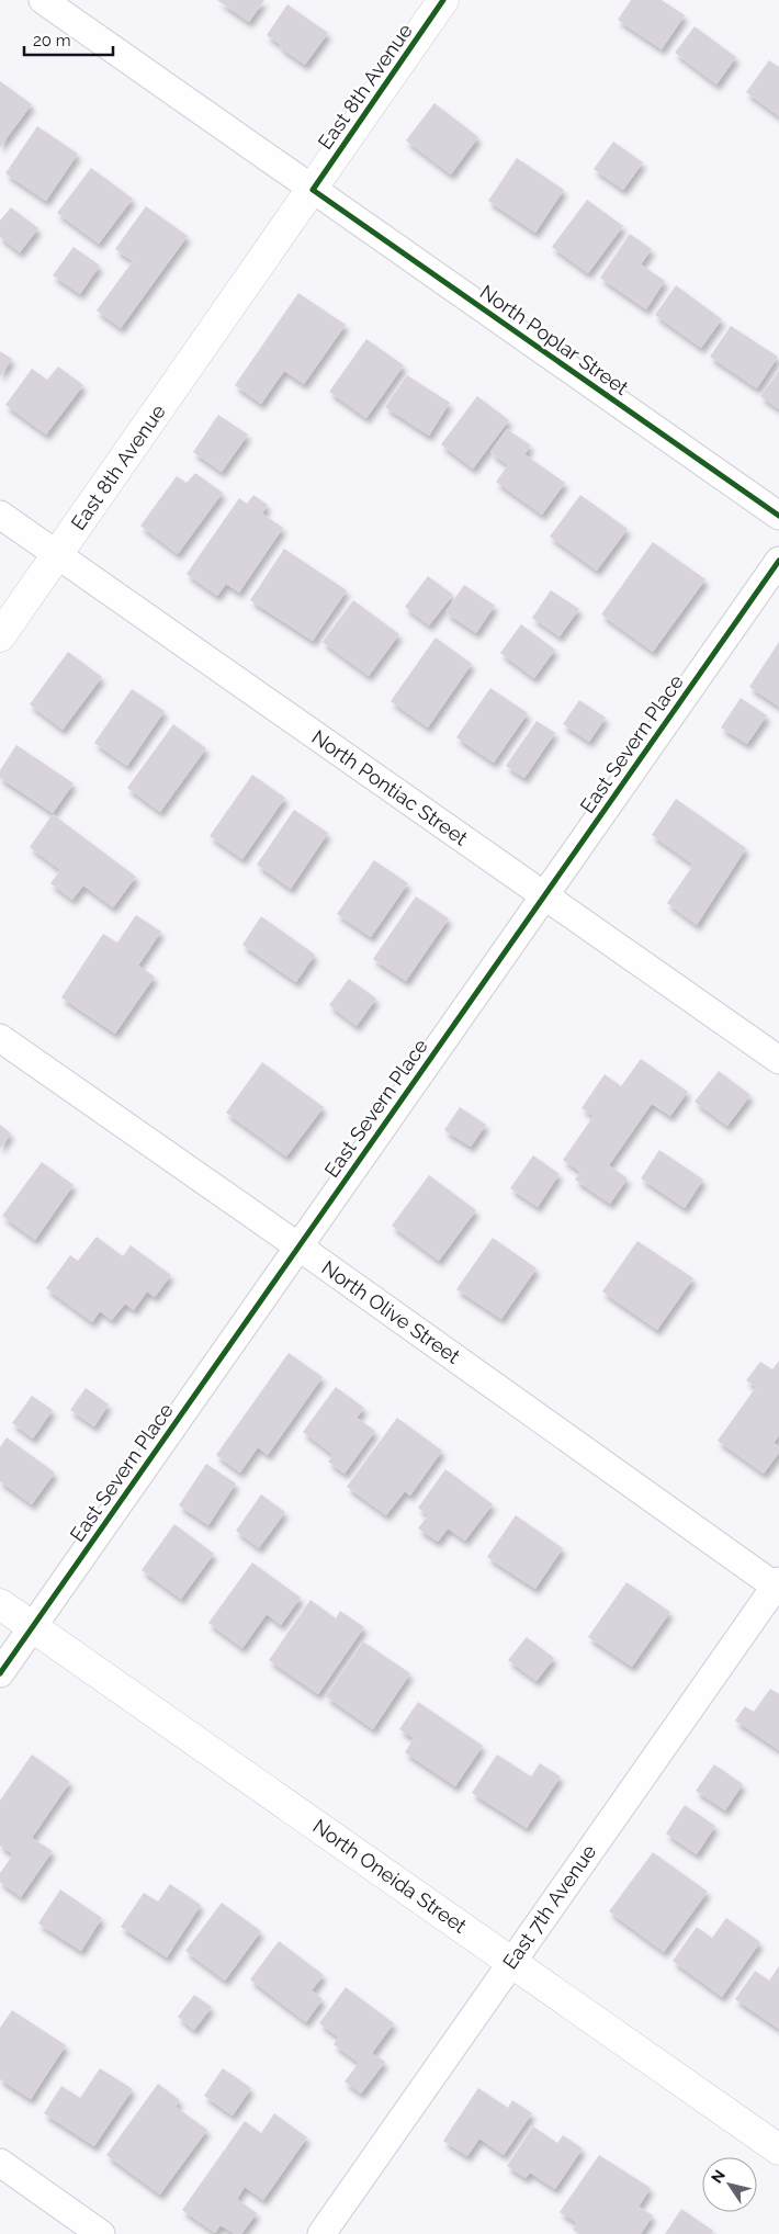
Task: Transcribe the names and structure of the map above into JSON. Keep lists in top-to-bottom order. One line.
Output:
{"streets":{"street":["East 8th Avenue","North Poplar Street","East Severn Place","North Pontiac Street","North Olive Street","North Oneida Street","East 7th Avenue"]},"crossings":[["East 8th Avenue","North Poplar Street"],["East 8th Avenue","North Pontiac Street"],["East Severn Place","North Pontiac Street"],["East Severn Place","North Olive Street"],["East Severn Place","North Oneida Street"],["North Olive Street","East 7th Avenue"],["North Oneida Street","East 7th Avenue"]],"scale_bar":"20 m","north":"top left"}
